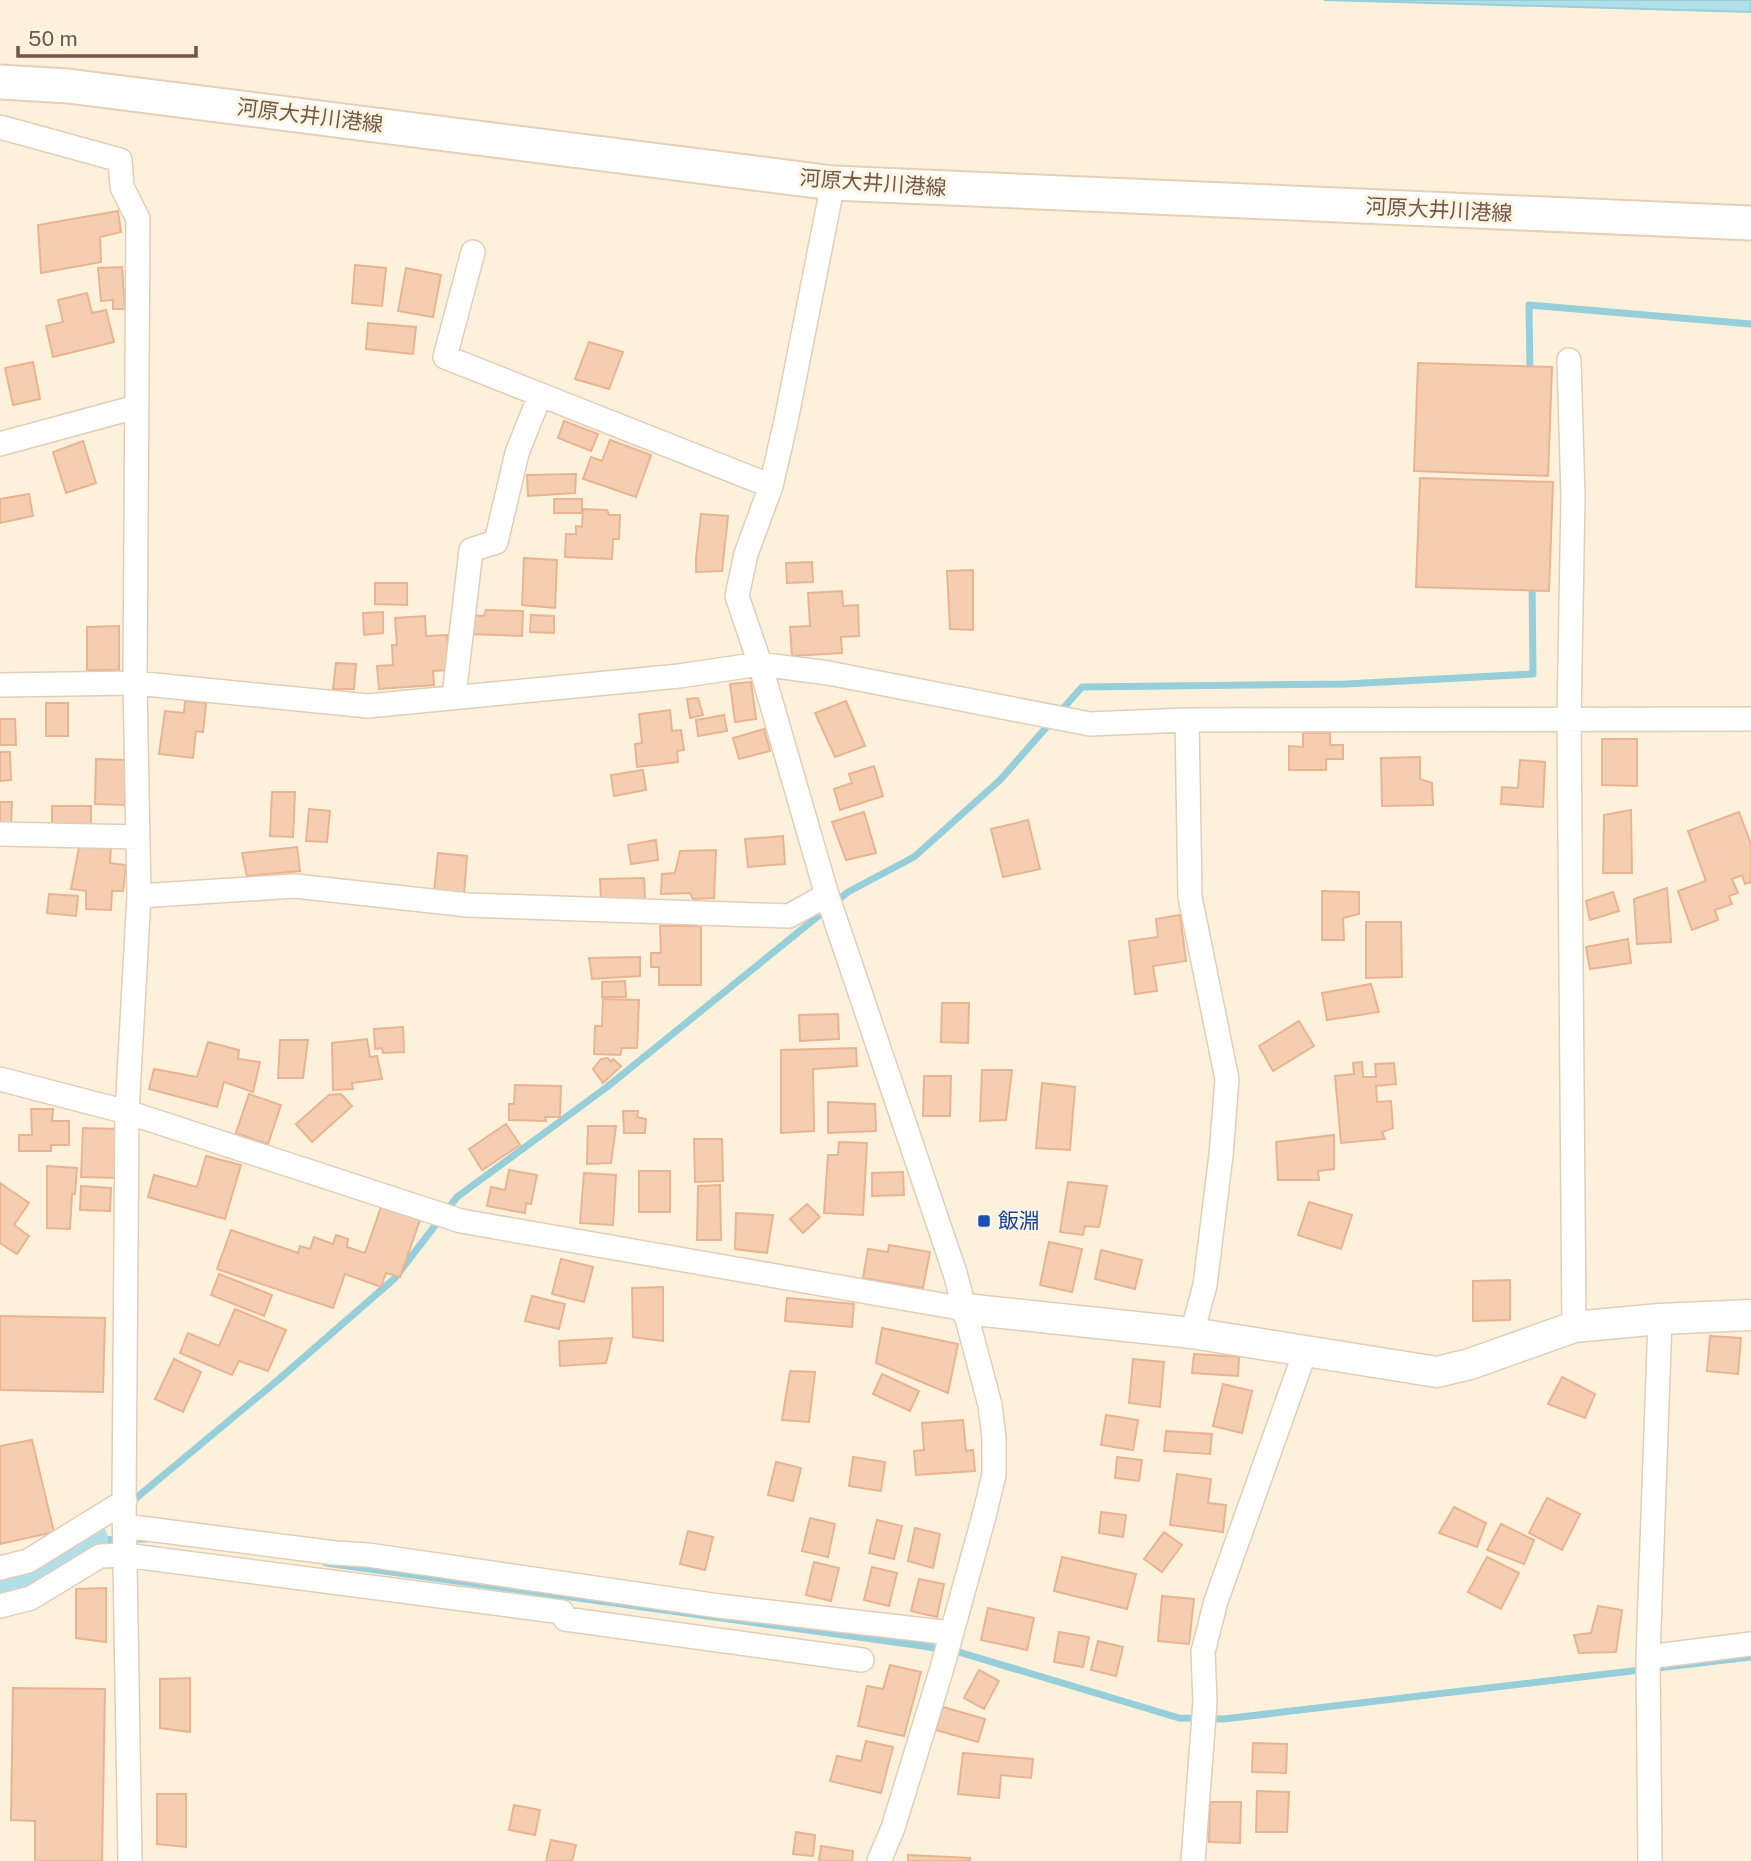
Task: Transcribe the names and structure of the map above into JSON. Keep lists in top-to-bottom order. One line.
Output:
{"streets":{"main road":["河原大井川港線"]},"places":{"transit":["飯淵"]},"scale_bar":"50 m"}
